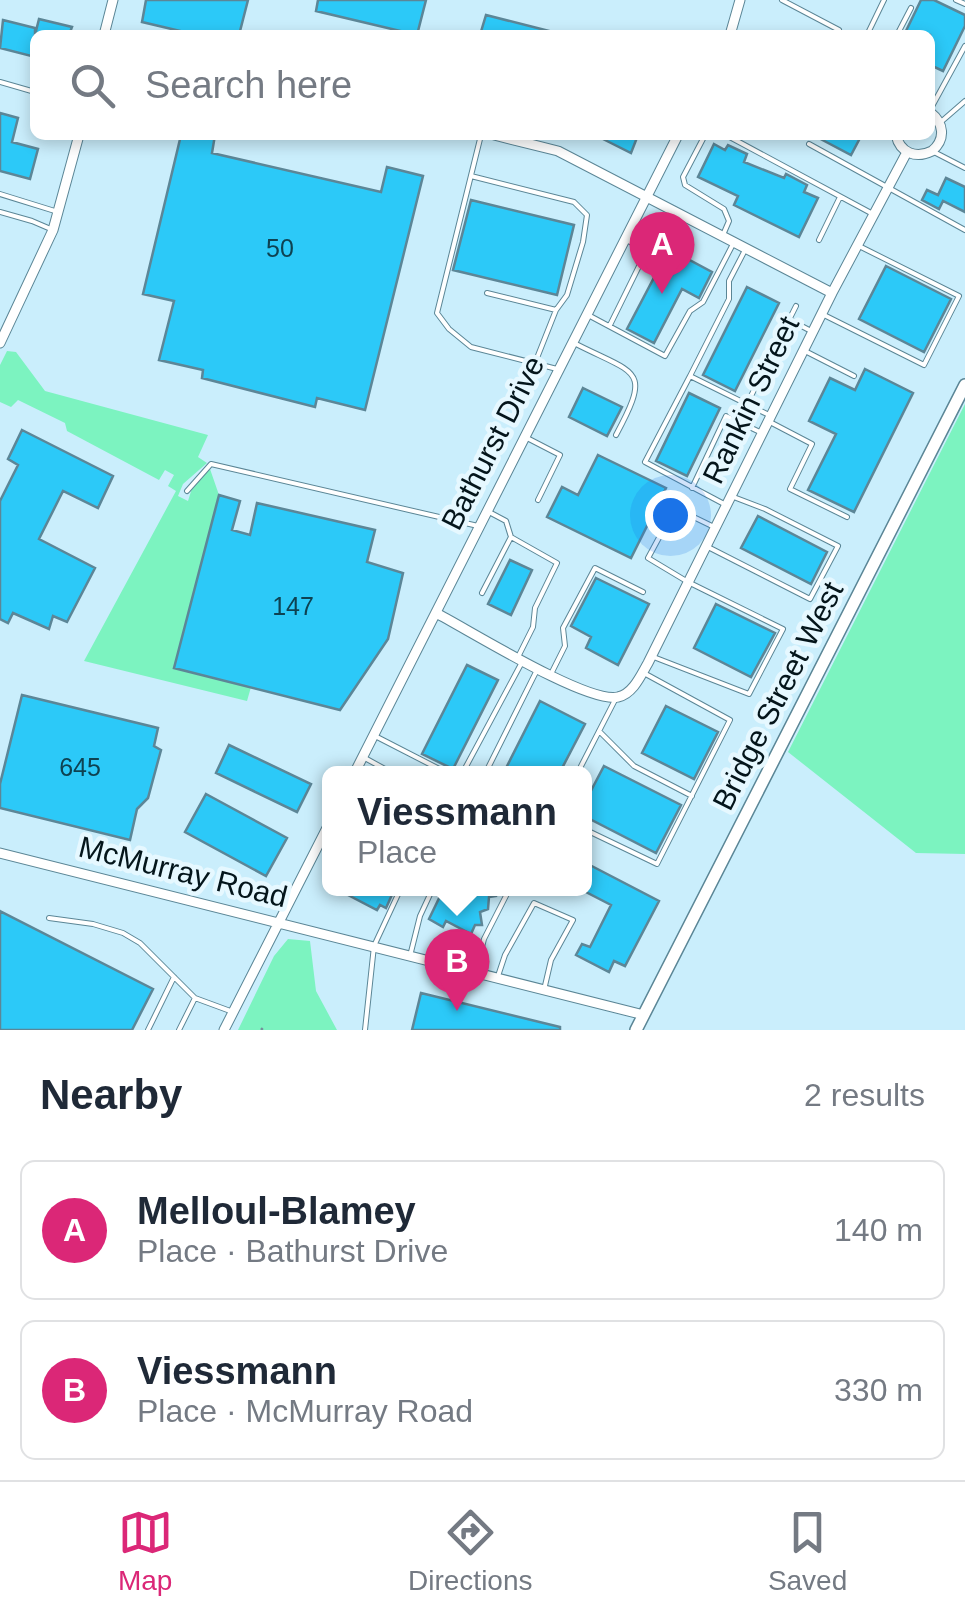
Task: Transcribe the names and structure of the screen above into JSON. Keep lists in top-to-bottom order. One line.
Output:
{"streets":{"street":["Rankin Street","Bathurst Drive","Bridge Street West","McMurray Road"]},"crossings":[["Bridge Street West","McMurray Road"]],"house_numbers":["50","147","645"],"page":{"search":"Search here","pins":["A","B"],"popup":["Viessmann","Place"],"heading":["Nearby","2 results"],"list":[{"mark":"A","name":"Melloul-Blamey","note":"Place · Bathurst Drive","value":"140 m"},{"mark":"B","name":"Viessmann","note":"Place · McMurray Road","value":"330 m"}],"nav":["Map","Directions","Saved"]}}
